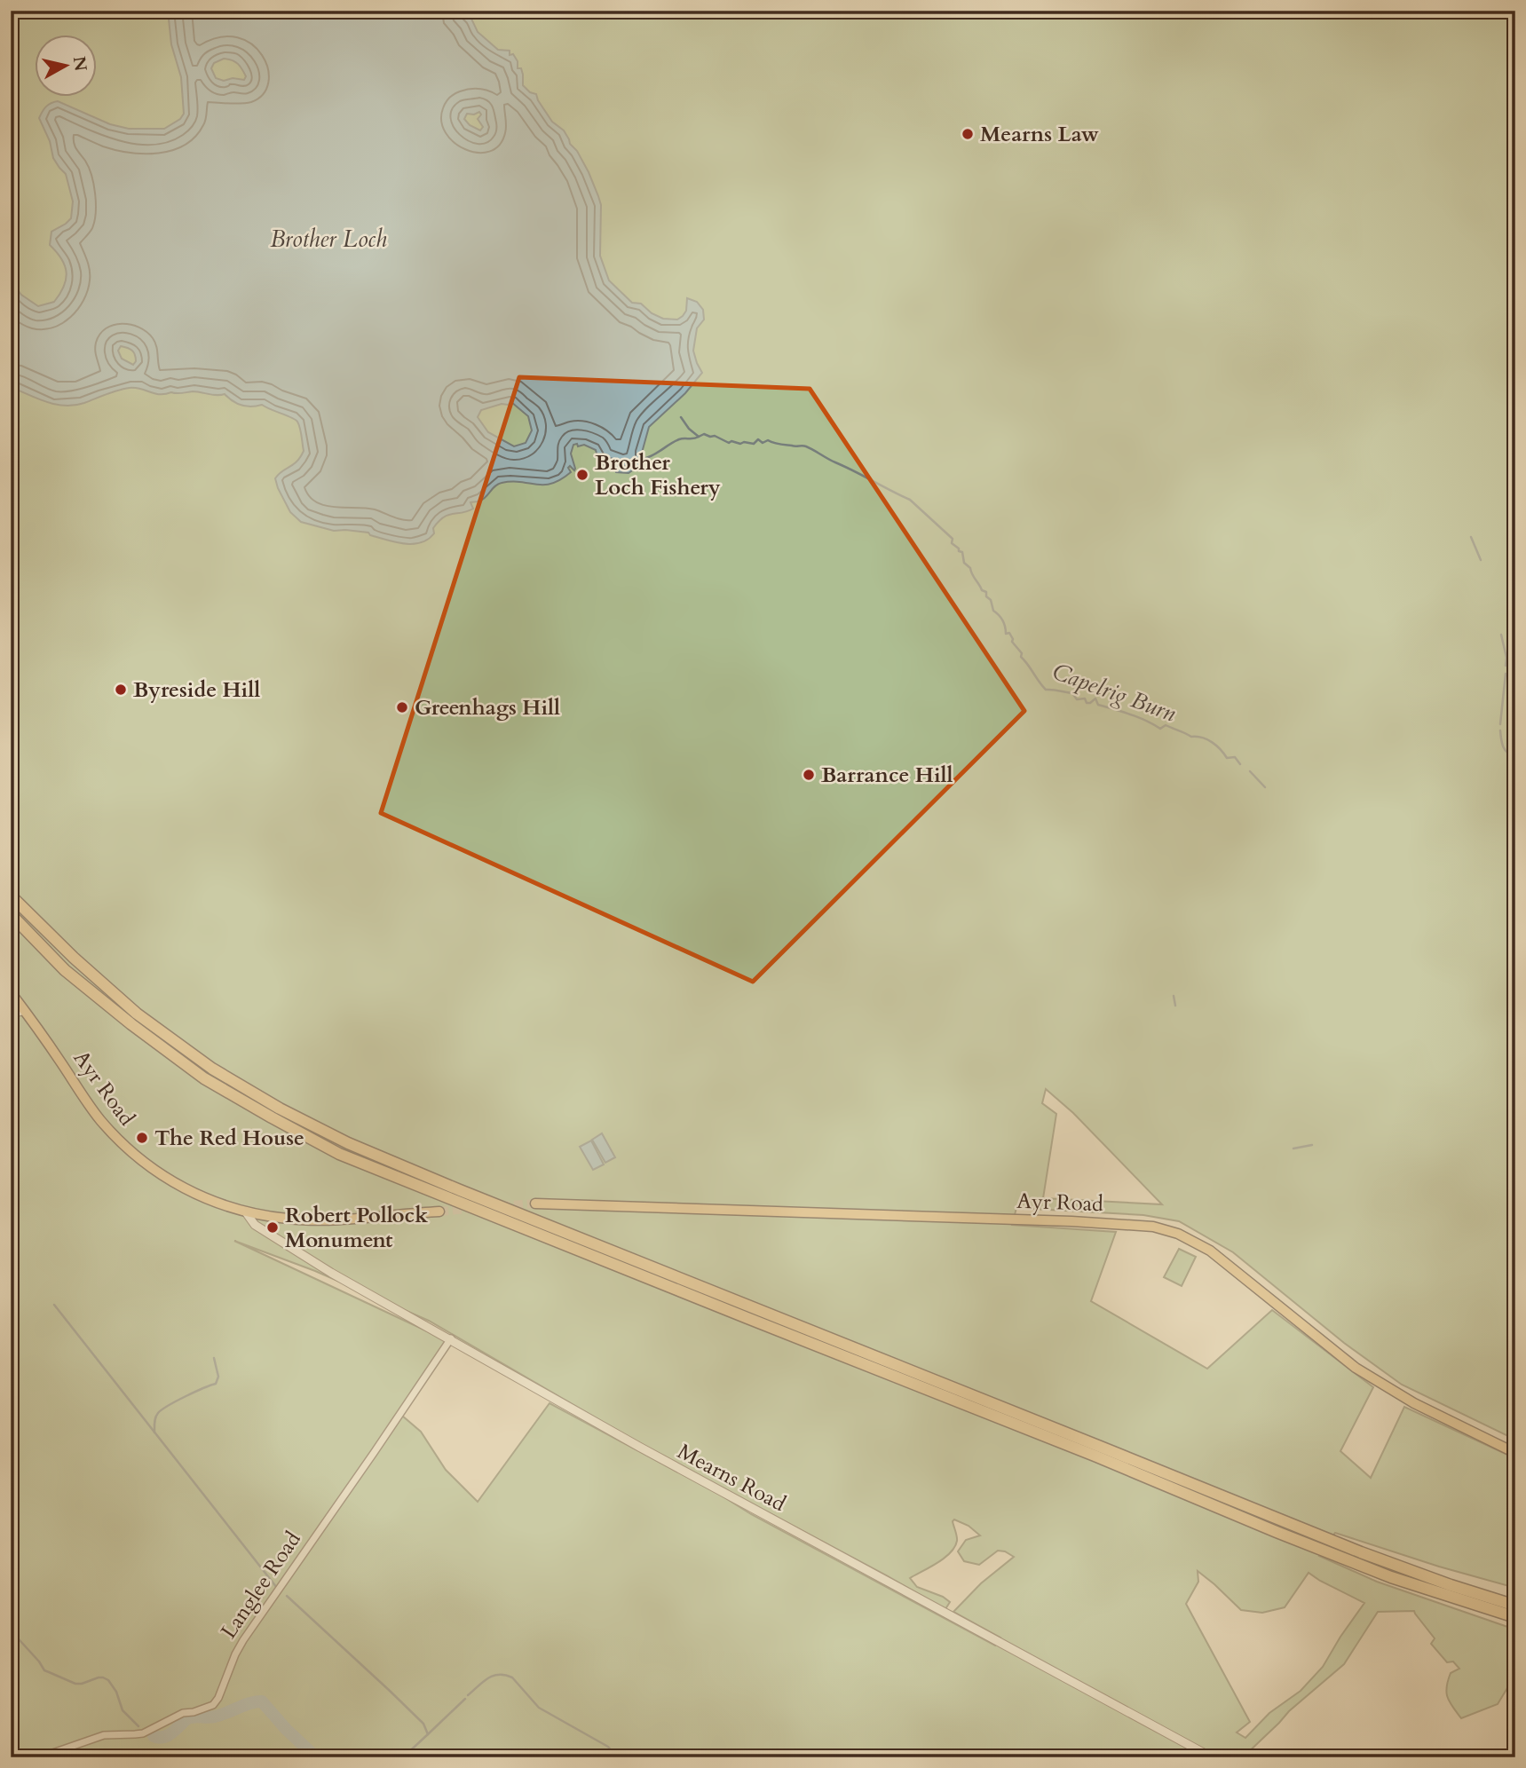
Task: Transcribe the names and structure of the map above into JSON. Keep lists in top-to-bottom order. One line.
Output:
{"streets":{"main road":["Ayr Road"],"street":["Mearns Road","Langlee Road"]},"crossings":[["Ayr Road","Mearns Road"],["Mearns Road","Langlee Road"]],"water":["Brother Loch","Capelrig Burn"],"places":["Mearns Law","Brother Loch Fishery","Byreside Hill","Greenhags Hill","Barrance Hill","The Red House","Robert Pollock Monument"],"north":"right"}
